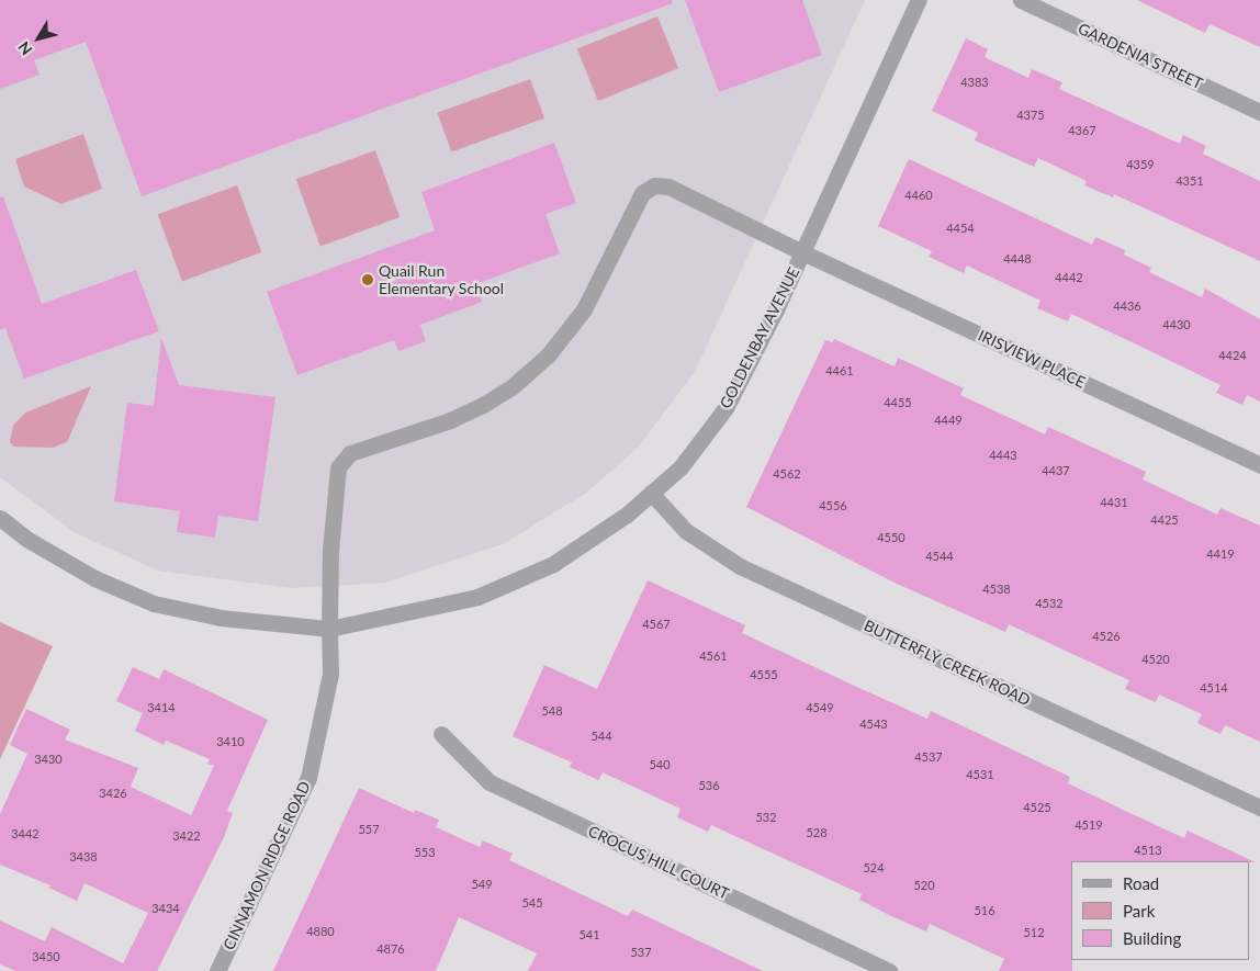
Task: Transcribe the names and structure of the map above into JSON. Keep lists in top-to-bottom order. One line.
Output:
{"streets":{"street":["GARDENIA STREET","GOLDENBAY AVENUE","IRISVIEW PLACE","BUTTERFLY CREEK ROAD","CROCUS HILL COURT","CINNAMON RIDGE ROAD"]},"crossings":[["GOLDENBAY AVENUE","IRISVIEW PLACE"],["GOLDENBAY AVENUE","BUTTERFLY CREEK ROAD"],["GOLDENBAY AVENUE","CINNAMON RIDGE ROAD"],["IRISVIEW PLACE","CINNAMON RIDGE ROAD"]],"places":["Quail Run Elementary School"],"house_numbers":["4383","4375","4367","4359","4351","4460","4454","4448","4442","4436","4430","4424","4461","4455","4449","4443","4437","4562","4431","4556","4425","4550","4419","4544","4538","4532","4567","4526","4561","4520","4555","4514","3414","4549","548","4543","544","3410","4537","3430","540","4531","536","3426","4525","532","4519","557","528","3442","3422","4513","553","3438","524","549","520","545","3434","516","4880","512","541","4876","537","3450"],"legend":["Road","Park","Building"],"north":"bottom left"}
